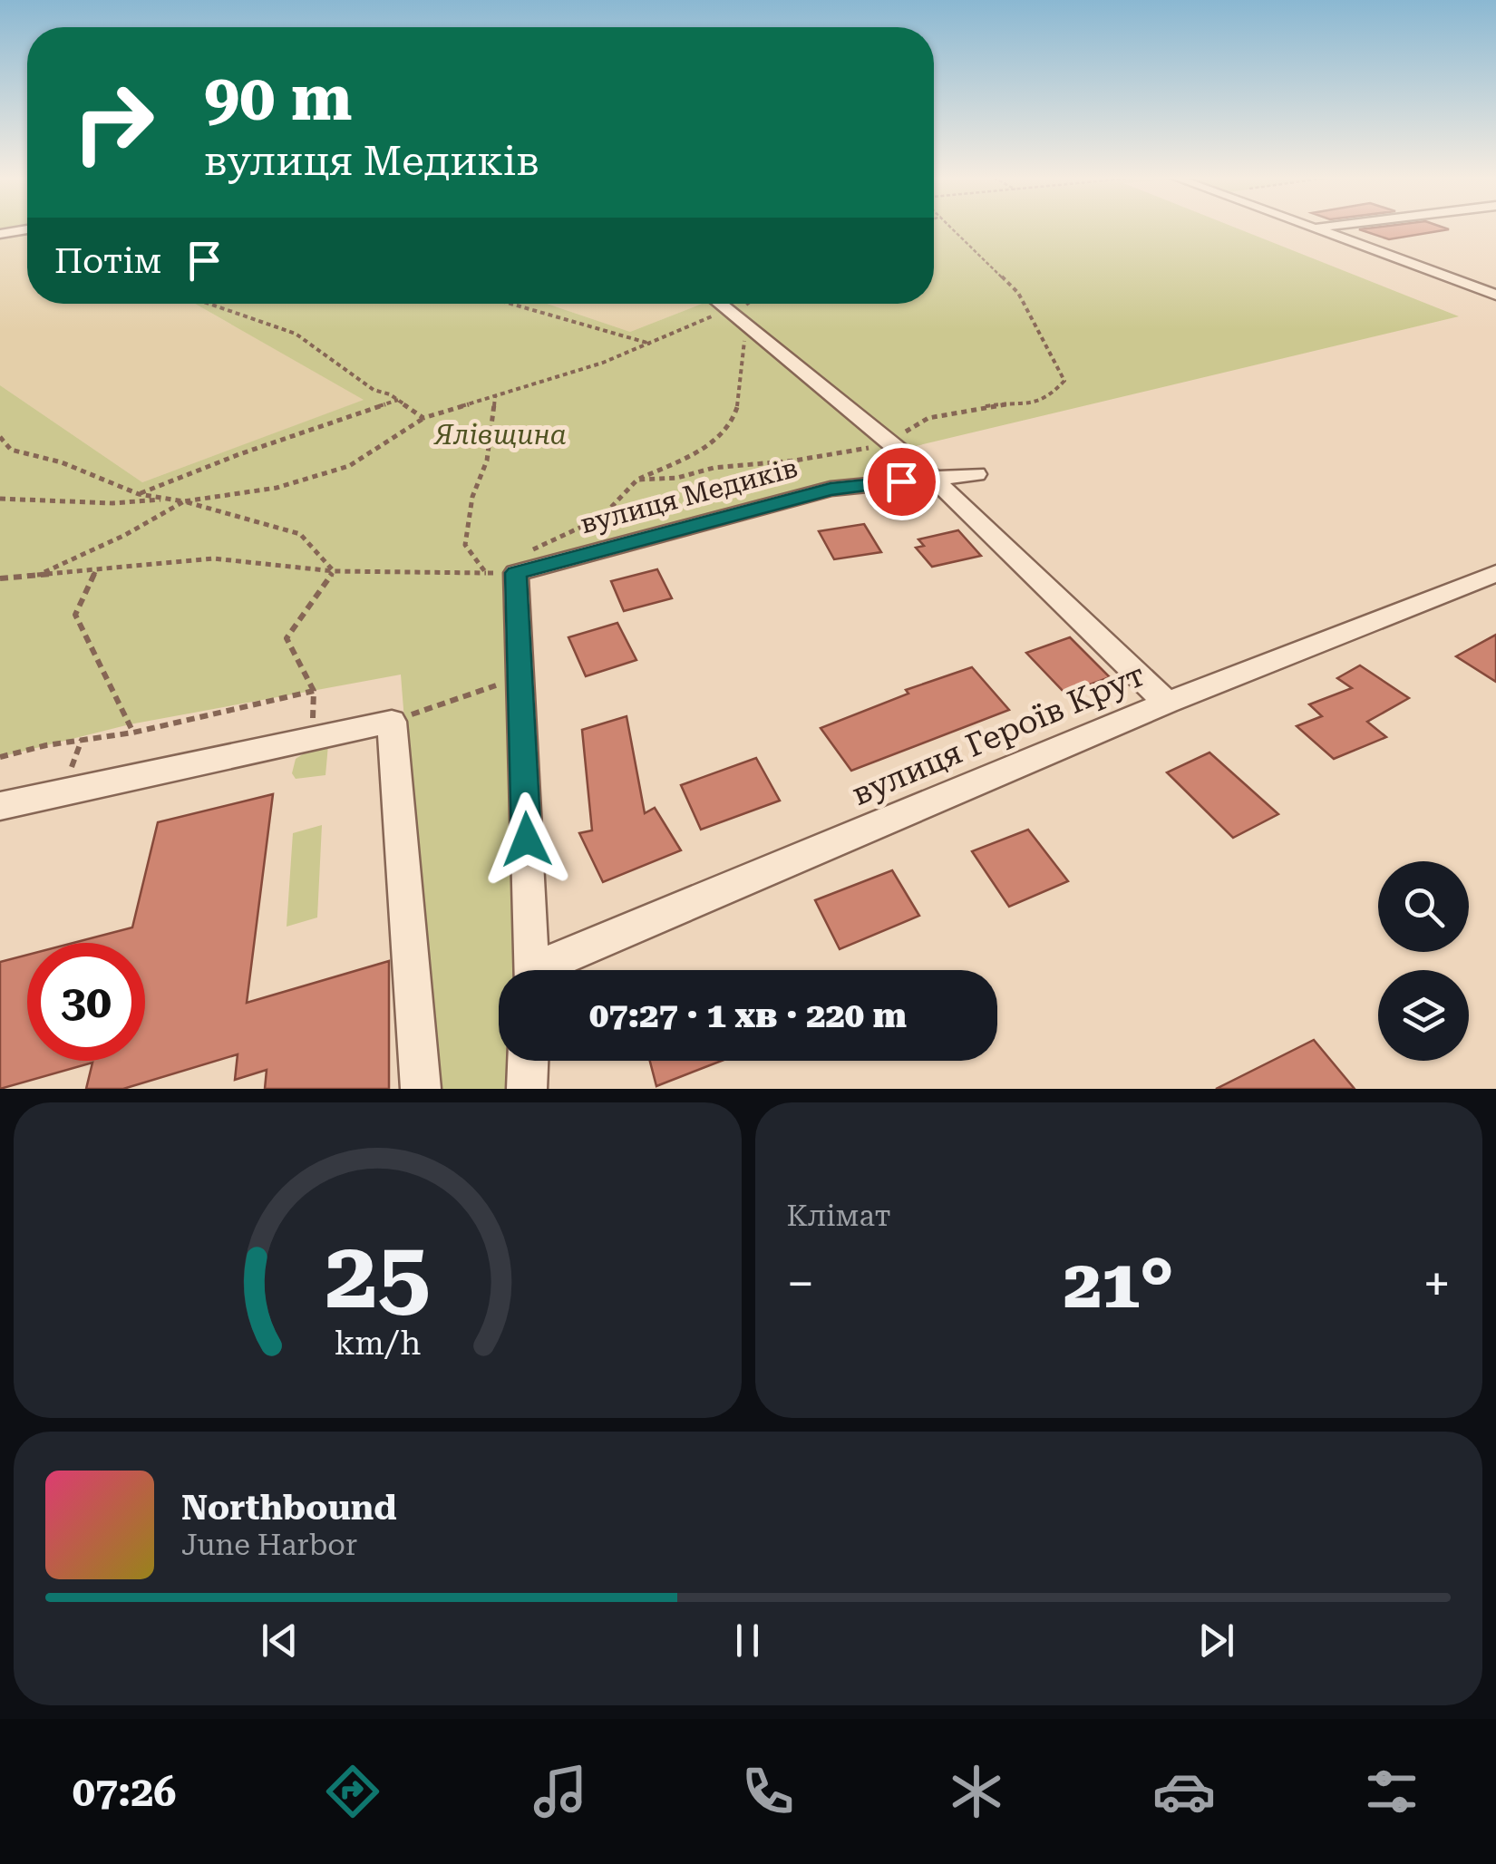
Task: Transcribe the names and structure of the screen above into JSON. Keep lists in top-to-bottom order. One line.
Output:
{"streets":{"street":["вулиця Медиків","вулиця Героїв Крут"]},"parks":["Ялівщина"],"page":{"turn":["90 m","вулиця Медиків"],"then":"Потім","limit":"30","trip":"07:27 · 1 хв · 220 m","tile":"Клімат","heat":["−","21°","+"],"song":["Northbound","June Harbor"],"tabs":"07:26","gauge":["25","km/h"]}}
